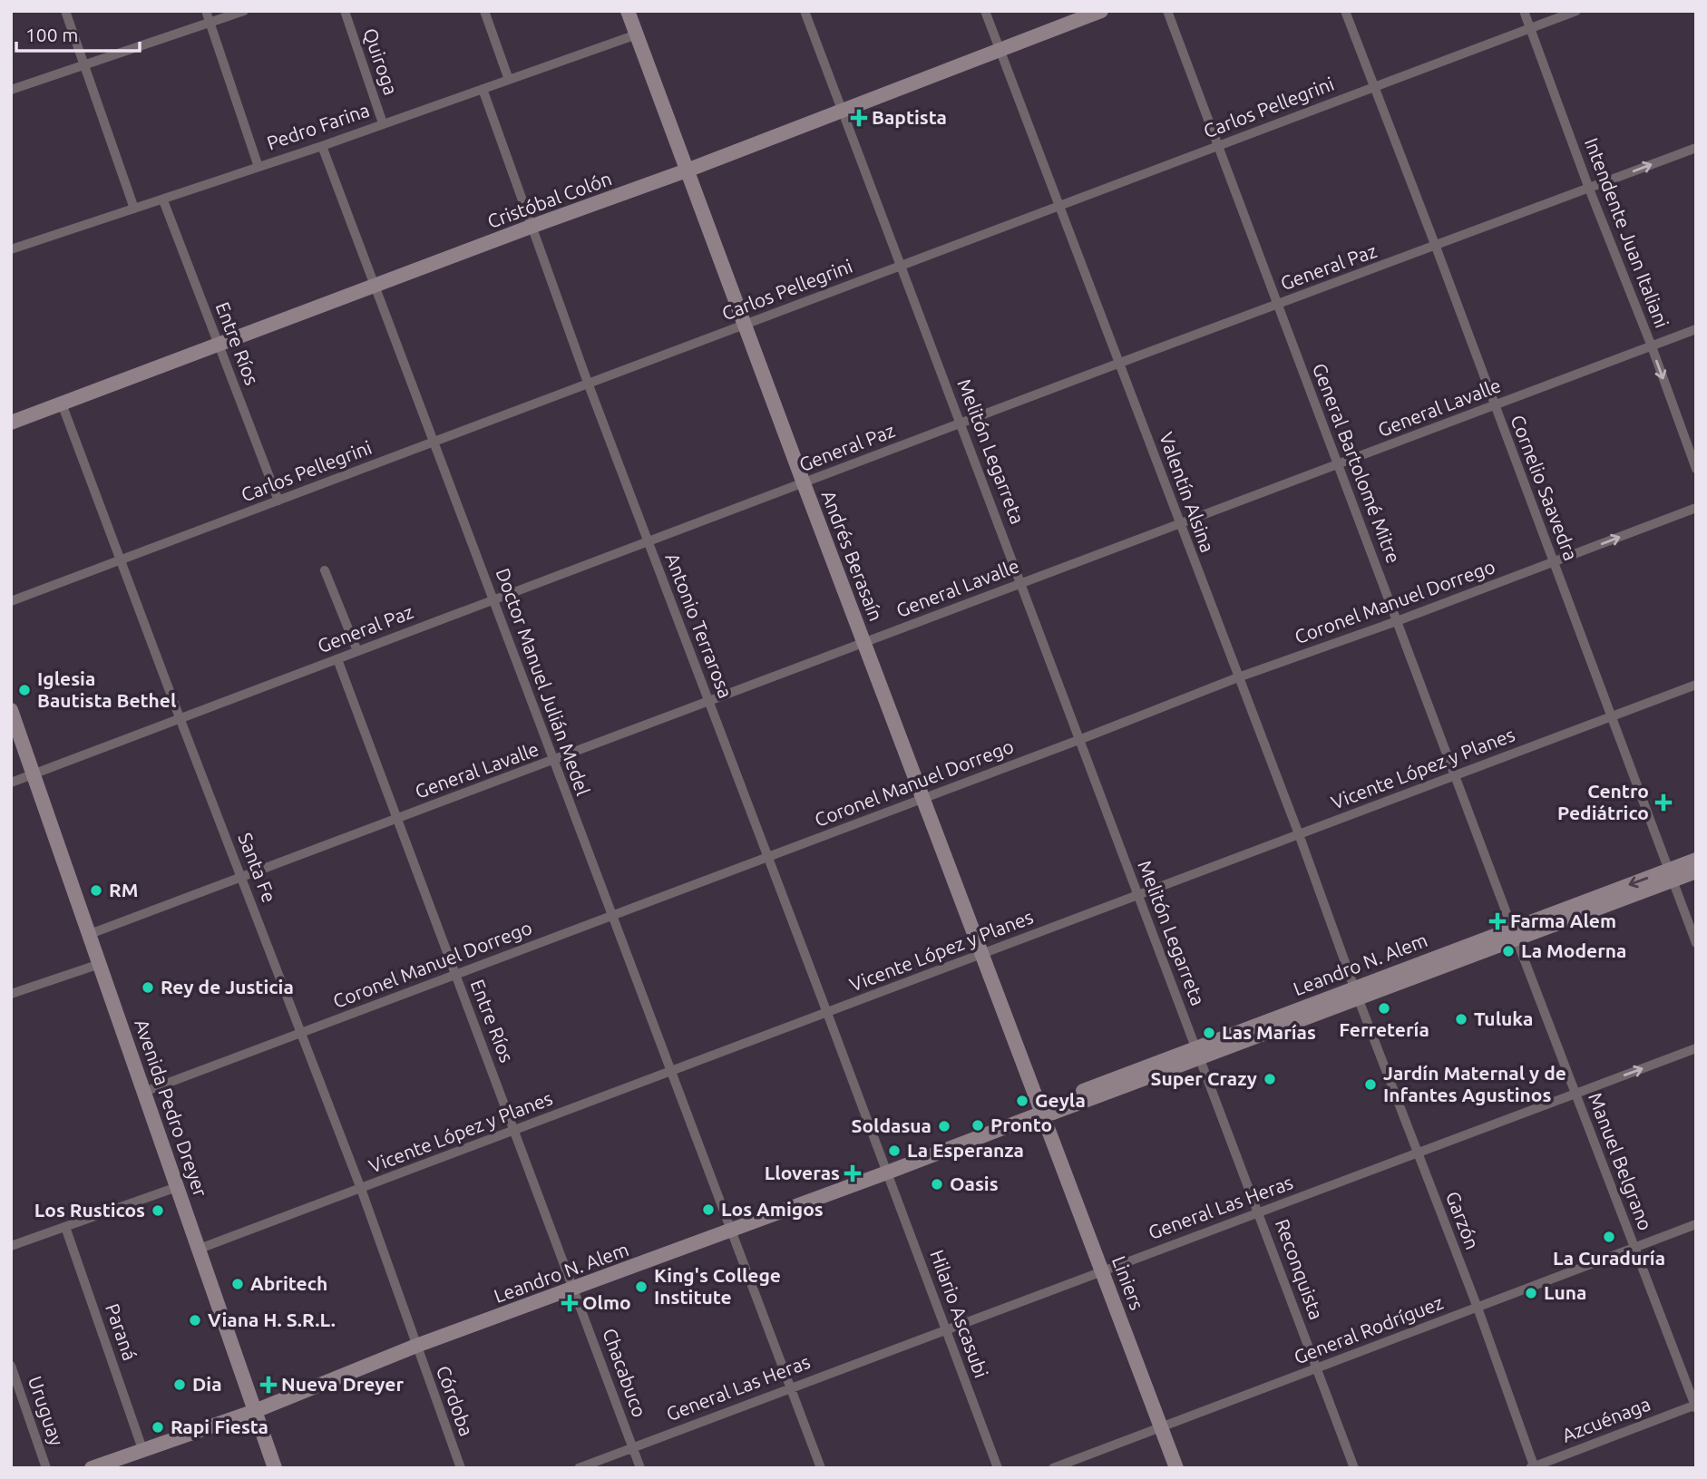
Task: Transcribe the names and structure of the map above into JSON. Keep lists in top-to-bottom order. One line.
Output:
{"streets":{"street":["Quiroga","Carlos Pellegrini","Pedro Farina","Cristóbal Colón","Intendente Juan Italiani","General Paz","Entre Ríos","General Lavalle","Melitón Legarreta","General Bartolomé Mitre","Cornelio Saavedra","Valentín Alsina","Andrés Berasaín","Coronel Manuel Dorrego","Antonio Terrarosa","Doctor Manuel Julián Medel","Vicente López y Planes","Santa Fe","Leandro N. Alem","Avenida Pedro Dreyer","Manuel Belgrano","General Las Heras","Garzón","Reconquista","Liniers","Hilario Ascasubi","General Rodríguez","Paraná","Chacabuco","Córdoba","Uruguay","Azcuénaga"]},"crossings":[["Quiroga","Pedro Farina"],["Carlos Pellegrini","Intendente Juan Italiani"],["Carlos Pellegrini","Entre Ríos"],["Carlos Pellegrini","Melitón Legarreta"],["Carlos Pellegrini","General Bartolomé Mitre"],["Carlos Pellegrini","Cornelio Saavedra"],["Carlos Pellegrini","Valentín Alsina"],["Carlos Pellegrini","Andrés Berasaín"],["Carlos Pellegrini","Antonio Terrarosa"],["Carlos Pellegrini","Doctor Manuel Julián Medel"],["Carlos Pellegrini","Santa Fe"],["Pedro Farina","Entre Ríos"],["Pedro Farina","Andrés Berasaín"],["Pedro Farina","Antonio Terrarosa"],["Pedro Farina","Doctor Manuel Julián Medel"],["Cristóbal Colón","Entre Ríos"],["Cristóbal Colón","Melitón Legarreta"],["Cristóbal Colón","Valentín Alsina"],["Cristóbal Colón","Andrés Berasaín"],["Cristóbal Colón","Antonio Terrarosa"],["Cristóbal Colón","Doctor Manuel Julián Medel"],["Cristóbal Colón","Santa Fe"],["Intendente Juan Italiani","General Paz"],["Intendente Juan Italiani","General Lavalle"],["General Paz","Entre Ríos"],["General Paz","Melitón Legarreta"],["General Paz","General Bartolomé Mitre"],["General Paz","Cornelio Saavedra"],["General Paz","Valentín Alsina"],["General Paz","Andrés Berasaín"],["General Paz","Antonio Terrarosa"],["General Paz","Doctor Manuel Julián Medel"],["General Paz","Santa Fe"],["General Paz","Avenida Pedro Dreyer"],["Entre Ríos","General Lavalle"],["Entre Ríos","Coronel Manuel Dorrego"],["Entre Ríos","Vicente López y Planes"],["Entre Ríos","Leandro N. Alem"],["Entre Ríos","Chacabuco"],["General Lavalle","Melitón Legarreta"],["General Lavalle","General Bartolomé Mitre"],["General Lavalle","Cornelio Saavedra"],["General Lavalle","Valentín Alsina"],["General Lavalle","Andrés Berasaín"],["General Lavalle","Antonio Terrarosa"],["General Lavalle","Doctor Manuel Julián Medel"],["General Lavalle","Santa Fe"],["General Lavalle","Avenida Pedro Dreyer"],["Melitón Legarreta","Coronel Manuel Dorrego"],["Melitón Legarreta","Vicente López y Planes"],["Melitón Legarreta","Leandro N. Alem"],["Melitón Legarreta","Reconquista"],["General Bartolomé Mitre","Coronel Manuel Dorrego"],["General Bartolomé Mitre","Vicente López y Planes"],["General Bartolomé Mitre","Leandro N. Alem"],["General Bartolomé Mitre","Manuel Belgrano"],["Cornelio Saavedra","Coronel Manuel Dorrego"],["Cornelio Saavedra","Vicente López y Planes"],["Cornelio Saavedra","Leandro N. Alem"],["Valentín Alsina","Coronel Manuel Dorrego"],["Valentín Alsina","Vicente López y Planes"],["Valentín Alsina","Leandro N. Alem"],["Valentín Alsina","Garzón"],["Andrés Berasaín","Coronel Manuel Dorrego"],["Andrés Berasaín","Vicente López y Planes"],["Andrés Berasaín","Leandro N. Alem"],["Andrés Berasaín","Liniers"],["Coronel Manuel Dorrego","Antonio Terrarosa"],["Coronel Manuel Dorrego","Doctor Manuel Julián Medel"],["Coronel Manuel Dorrego","Santa Fe"],["Coronel Manuel Dorrego","Avenida Pedro Dreyer"],["Antonio Terrarosa","Vicente López y Planes"],["Antonio Terrarosa","Leandro N. Alem"],["Antonio Terrarosa","Hilario Ascasubi"],["Doctor Manuel Julián Medel","Vicente López y Planes"],["Doctor Manuel Julián Medel","Leandro N. Alem"],["Doctor Manuel Julián Medel","General Las Heras"],["Vicente López y Planes","Santa Fe"],["Vicente López y Planes","Avenida Pedro Dreyer"],["Santa Fe","Leandro N. Alem"],["Santa Fe","Córdoba"],["Leandro N. Alem","Avenida Pedro Dreyer"],["Leandro N. Alem","Manuel Belgrano"],["Leandro N. Alem","Garzón"],["Leandro N. Alem","Reconquista"],["Leandro N. Alem","Liniers"],["Leandro N. Alem","Hilario Ascasubi"],["Leandro N. Alem","Paraná"],["Leandro N. Alem","Chacabuco"],["Leandro N. Alem","Córdoba"],["Manuel Belgrano","General Las Heras"],["Manuel Belgrano","General Rodríguez"],["Manuel Belgrano","Azcuénaga"],["General Las Heras","Garzón"],["General Las Heras","Reconquista"],["General Las Heras","Liniers"],["General Las Heras","Hilario Ascasubi"],["General Las Heras","Chacabuco"],["Garzón","General Rodríguez"],["Garzón","Azcuénaga"],["Reconquista","General Rodríguez"],["Liniers","General Rodríguez"]],"places":{"health":["Baptista","Centro Pediátrico","Farma Alem","Lloveras","Olmo","Nueva Dreyer"],"other":["Iglesia Bautista Bethel","RM","La Moderna","Rey de Justicia","Ferretería","Tuluka","Las Marías","Super Crazy","Jardín Maternal y de Infantes Agustinos","Geyla","Pronto","Soldasua","La Esperanza","Oasis","Los Amigos","Los Rusticos","La Curaduría","Abritech","King's College Institute","Luna","Viana H. S.R.L.","Dia","Rapi Fiesta"]},"scale_bar":"100 m"}
